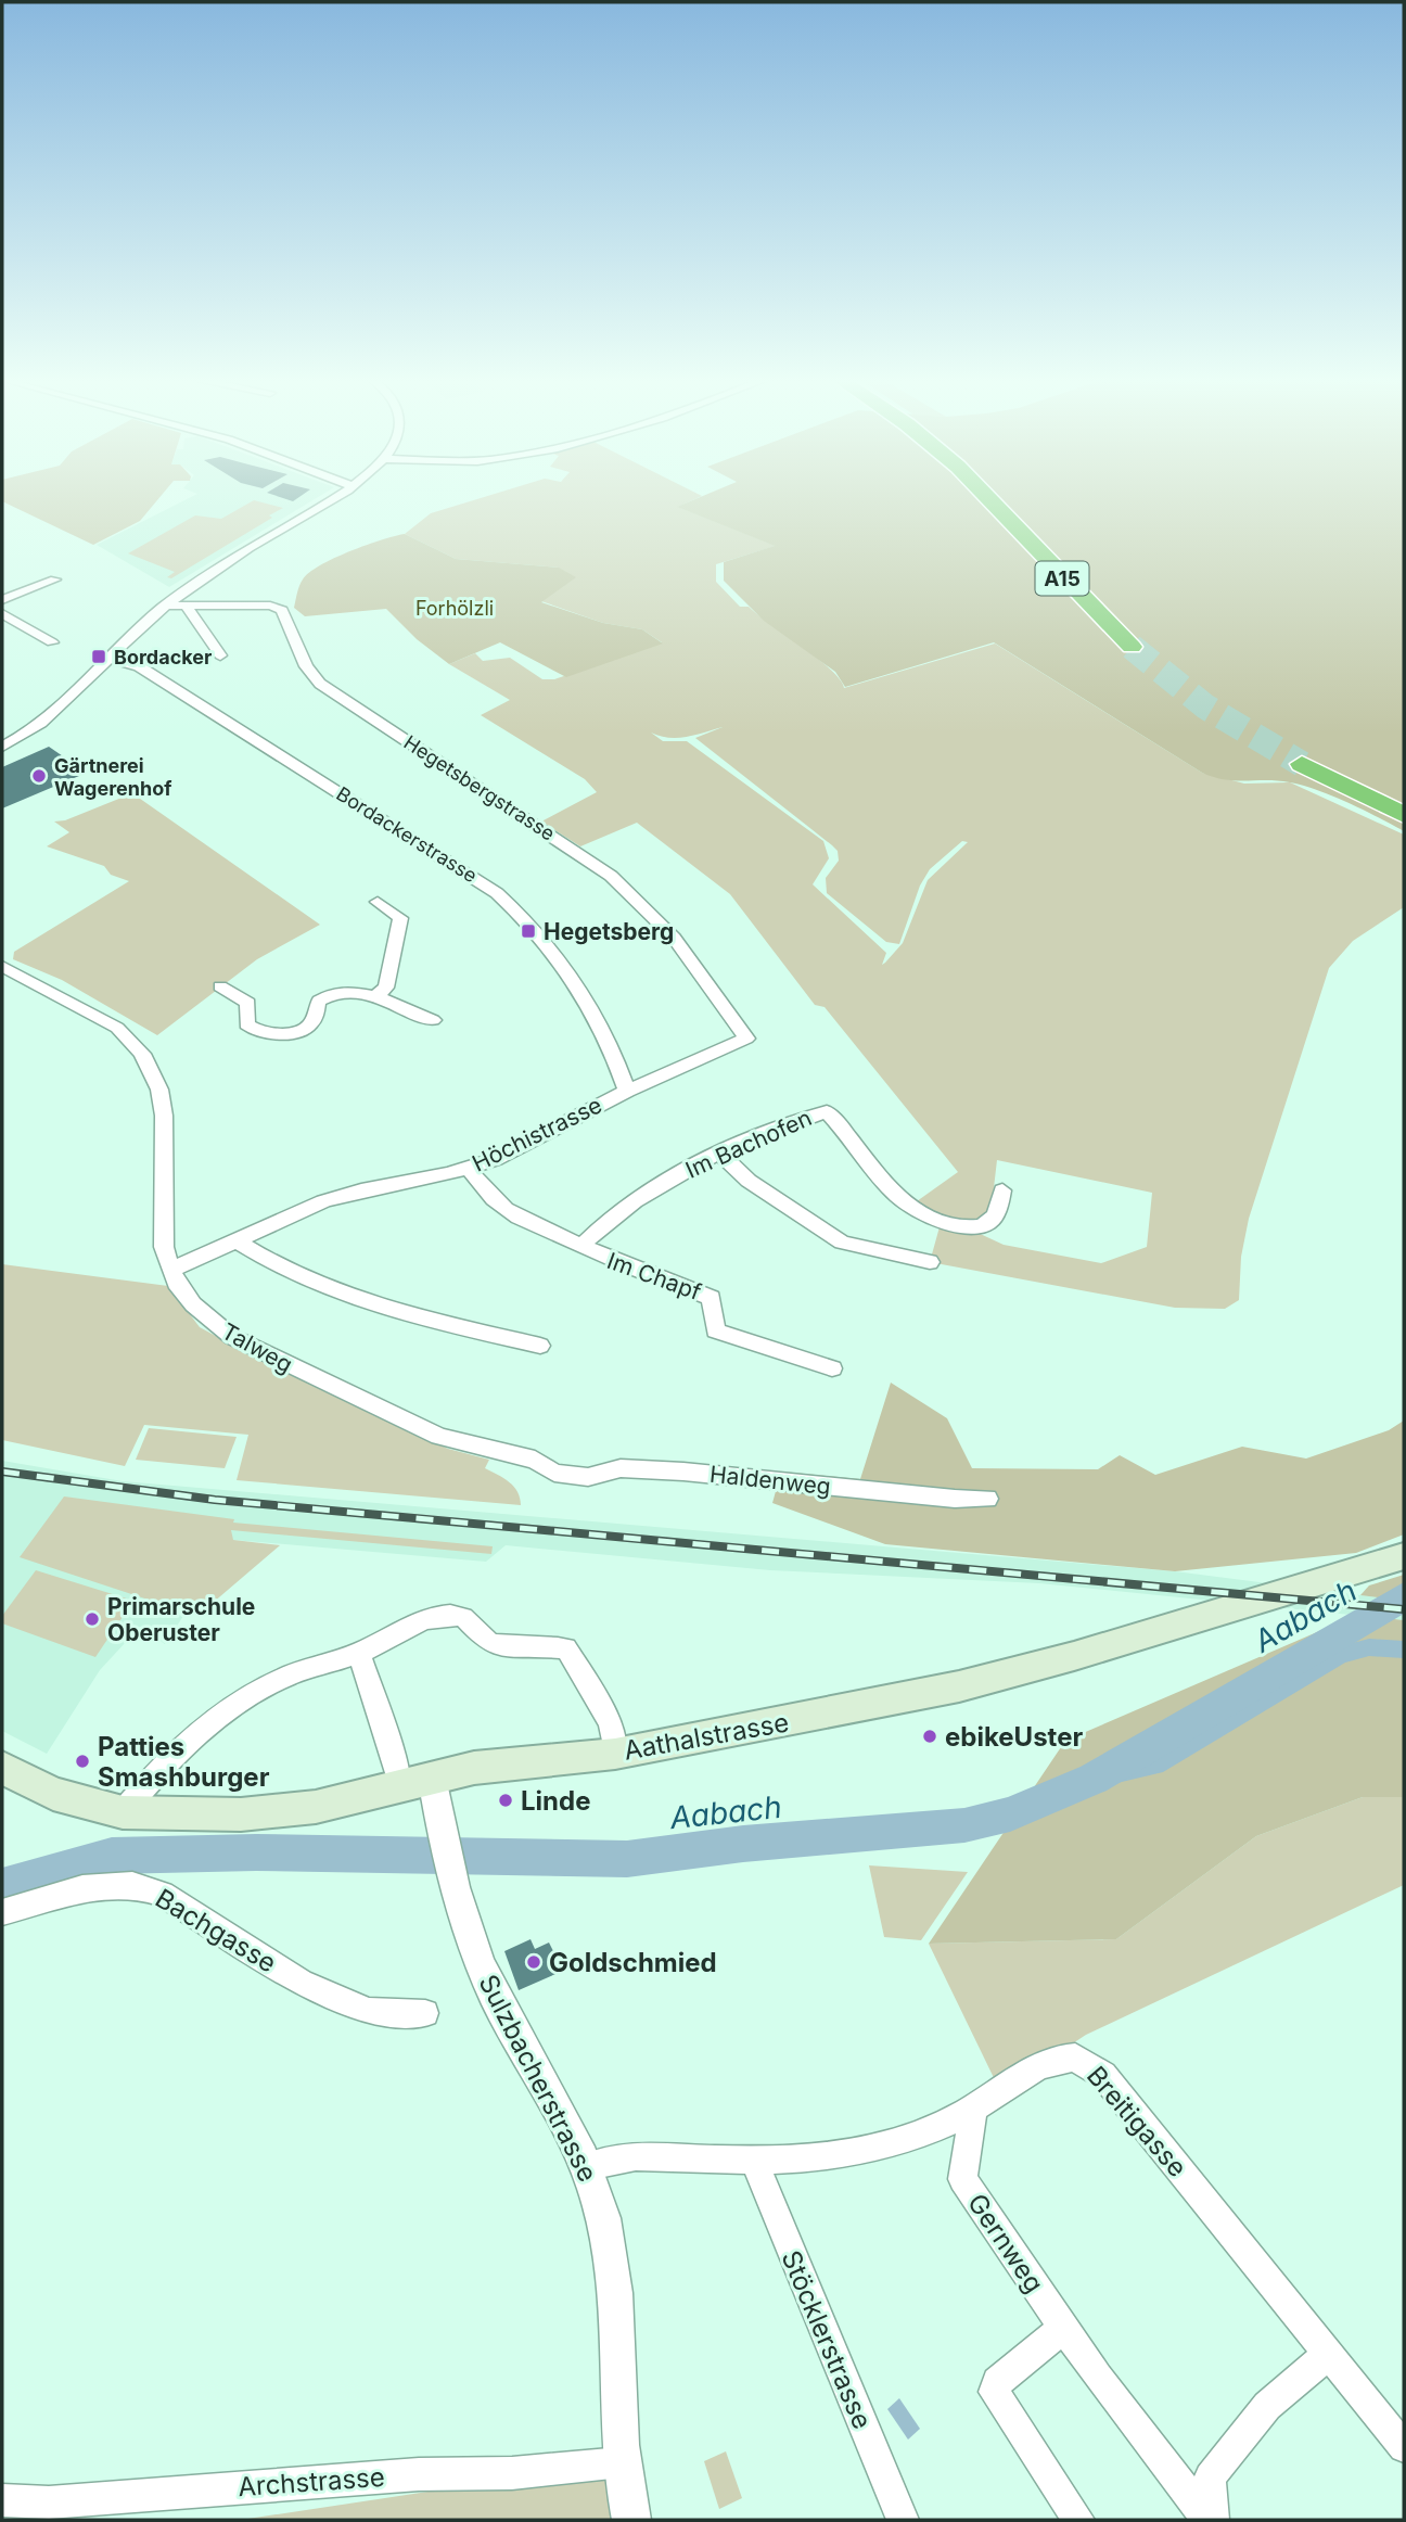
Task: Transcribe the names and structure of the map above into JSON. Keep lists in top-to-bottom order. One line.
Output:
{"streets":{"highway":["A15"],"main road":["Aathalstrasse"],"street":["Hegetsbergstrasse","Bordackerstrasse","Höchistrasse","Im Bachofen","Im Chapf","Talweg","Haldenweg","Bachgasse","Sulzbacherstrasse","Breitigasse","Gernweg","Stöcklerstrasse","Archstrasse"]},"crossings":[["Hegetsbergstrasse","Höchistrasse"],["Bordackerstrasse","Höchistrasse"],["Höchistrasse","Im Chapf"],["Höchistrasse","Talweg"],["Im Bachofen","Im Chapf"],["Talweg","Haldenweg"],["Aathalstrasse","Sulzbacherstrasse"],["Sulzbacherstrasse","Breitigasse"],["Sulzbacherstrasse","Archstrasse"],["Breitigasse","Gernweg"],["Breitigasse","Stöcklerstrasse"]],"water":["Aabach"],"parks":["Forhölzli"],"places":{"transit":["Bordacker","Hegetsberg"],"other":["Gärtnerei Wagerenhof","Primarschule Oberuster","ebikeUster","Patties Smashburger","Linde","Goldschmied"]}}
